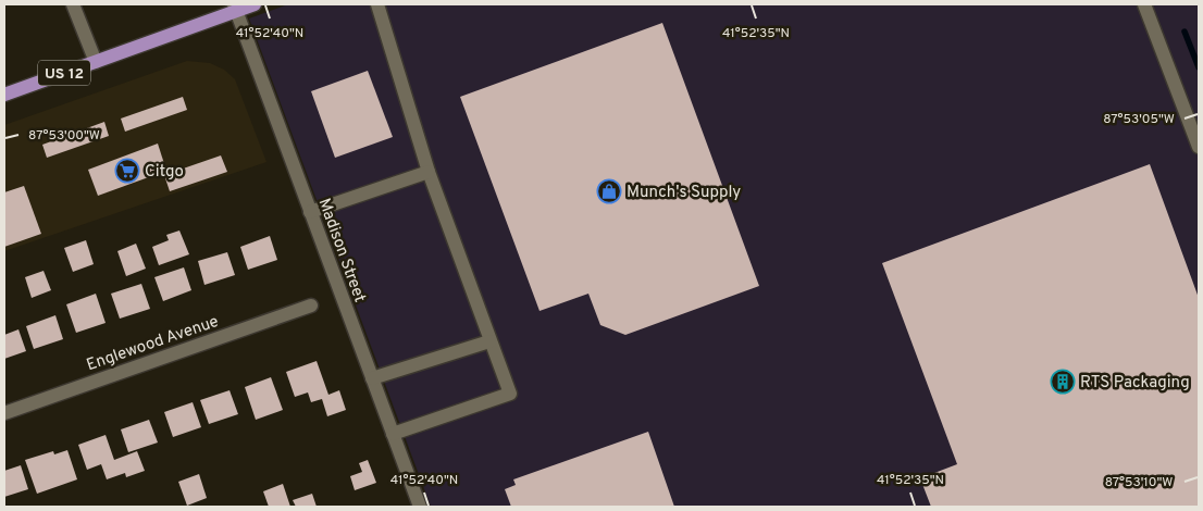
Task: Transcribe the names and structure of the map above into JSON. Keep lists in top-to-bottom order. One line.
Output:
{"streets":{"main road":["US 12"],"street":["Madison Street","Englewood Avenue"]},"crossings":[["US 12","Madison Street"]],"places":{"supermarket":["Citgo"],"shop":["Munch's Supply"],"building":["RTS Packaging"]},"coordinates":["41°52'40\"N","41°52'35\"N","87°53'05\"W","87°53'00\"W","87°53'10\"W"]}
